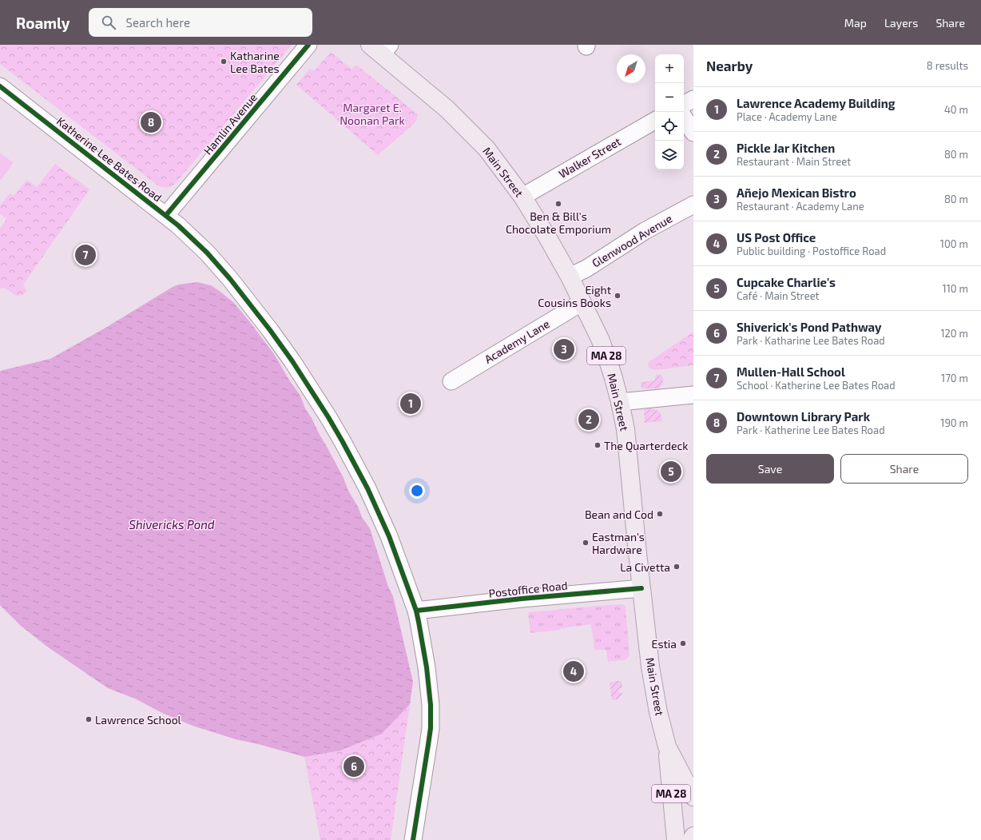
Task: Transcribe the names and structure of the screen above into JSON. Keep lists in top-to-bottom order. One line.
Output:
{"streets":{"main road":["Main Street","MA 28"],"street":["Hamlin Avenue","Walker Street","Katherine Lee Bates Road","Glenwood Avenue","Academy Lane","Postoffice Road"]},"crossings":[["Hamlin Avenue","Katherine Lee Bates Road"],["Walker Street","Main Street"],["Katherine Lee Bates Road","Postoffice Road"],["Main Street","Glenwood Avenue"],["Main Street","Academy Lane"],["Main Street","MA 28"],["Main Street","Postoffice Road"]],"water":["Shivericks Pond"],"parks":["Margaret E. Noonan Park"],"places":["Katharine Lee Bates","Ben & Bill's Chocolate Emporium","Eight Cousins Books","The Quarterdeck","Bean and Cod","Eastman's Hardware","La Civetta","Estia","Lawrence School"],"north":"bottom left","page":{"header":"Roamly","search":"Search here","nav":["Map","Layers","Share"],"heading":["Nearby","8 results"],"map_buttons":["+","−"],"list":[{"mark":"1","name":"Lawrence Academy Building","note":"Place · Academy Lane","value":"40 m"},{"mark":"2","name":"Pickle Jar Kitchen","note":"Restaurant · Main Street","value":"80 m"},{"mark":"3","name":"Añejo Mexican Bistro","note":"Restaurant · Academy Lane","value":"80 m"},{"mark":"4","name":"US Post Office","note":"Public building · Postoffice Road","value":"100 m"},{"mark":"5","name":"Cupcake Charlie's","note":"Café · Main Street","value":"110 m"},{"mark":"6","name":"Shiverick's Pond Pathway","note":"Park · Katharine Lee Bates Road","value":"120 m"},{"mark":"7","name":"Mullen-Hall School","note":"School · Katherine Lee Bates Road","value":"170 m"},{"mark":"8","name":"Downtown Library Park","note":"Park · Katherine Lee Bates Road","value":"190 m"}],"pins":["8","7","3","1","2","5","4","6"],"buttons":["Save","Share"]}}
